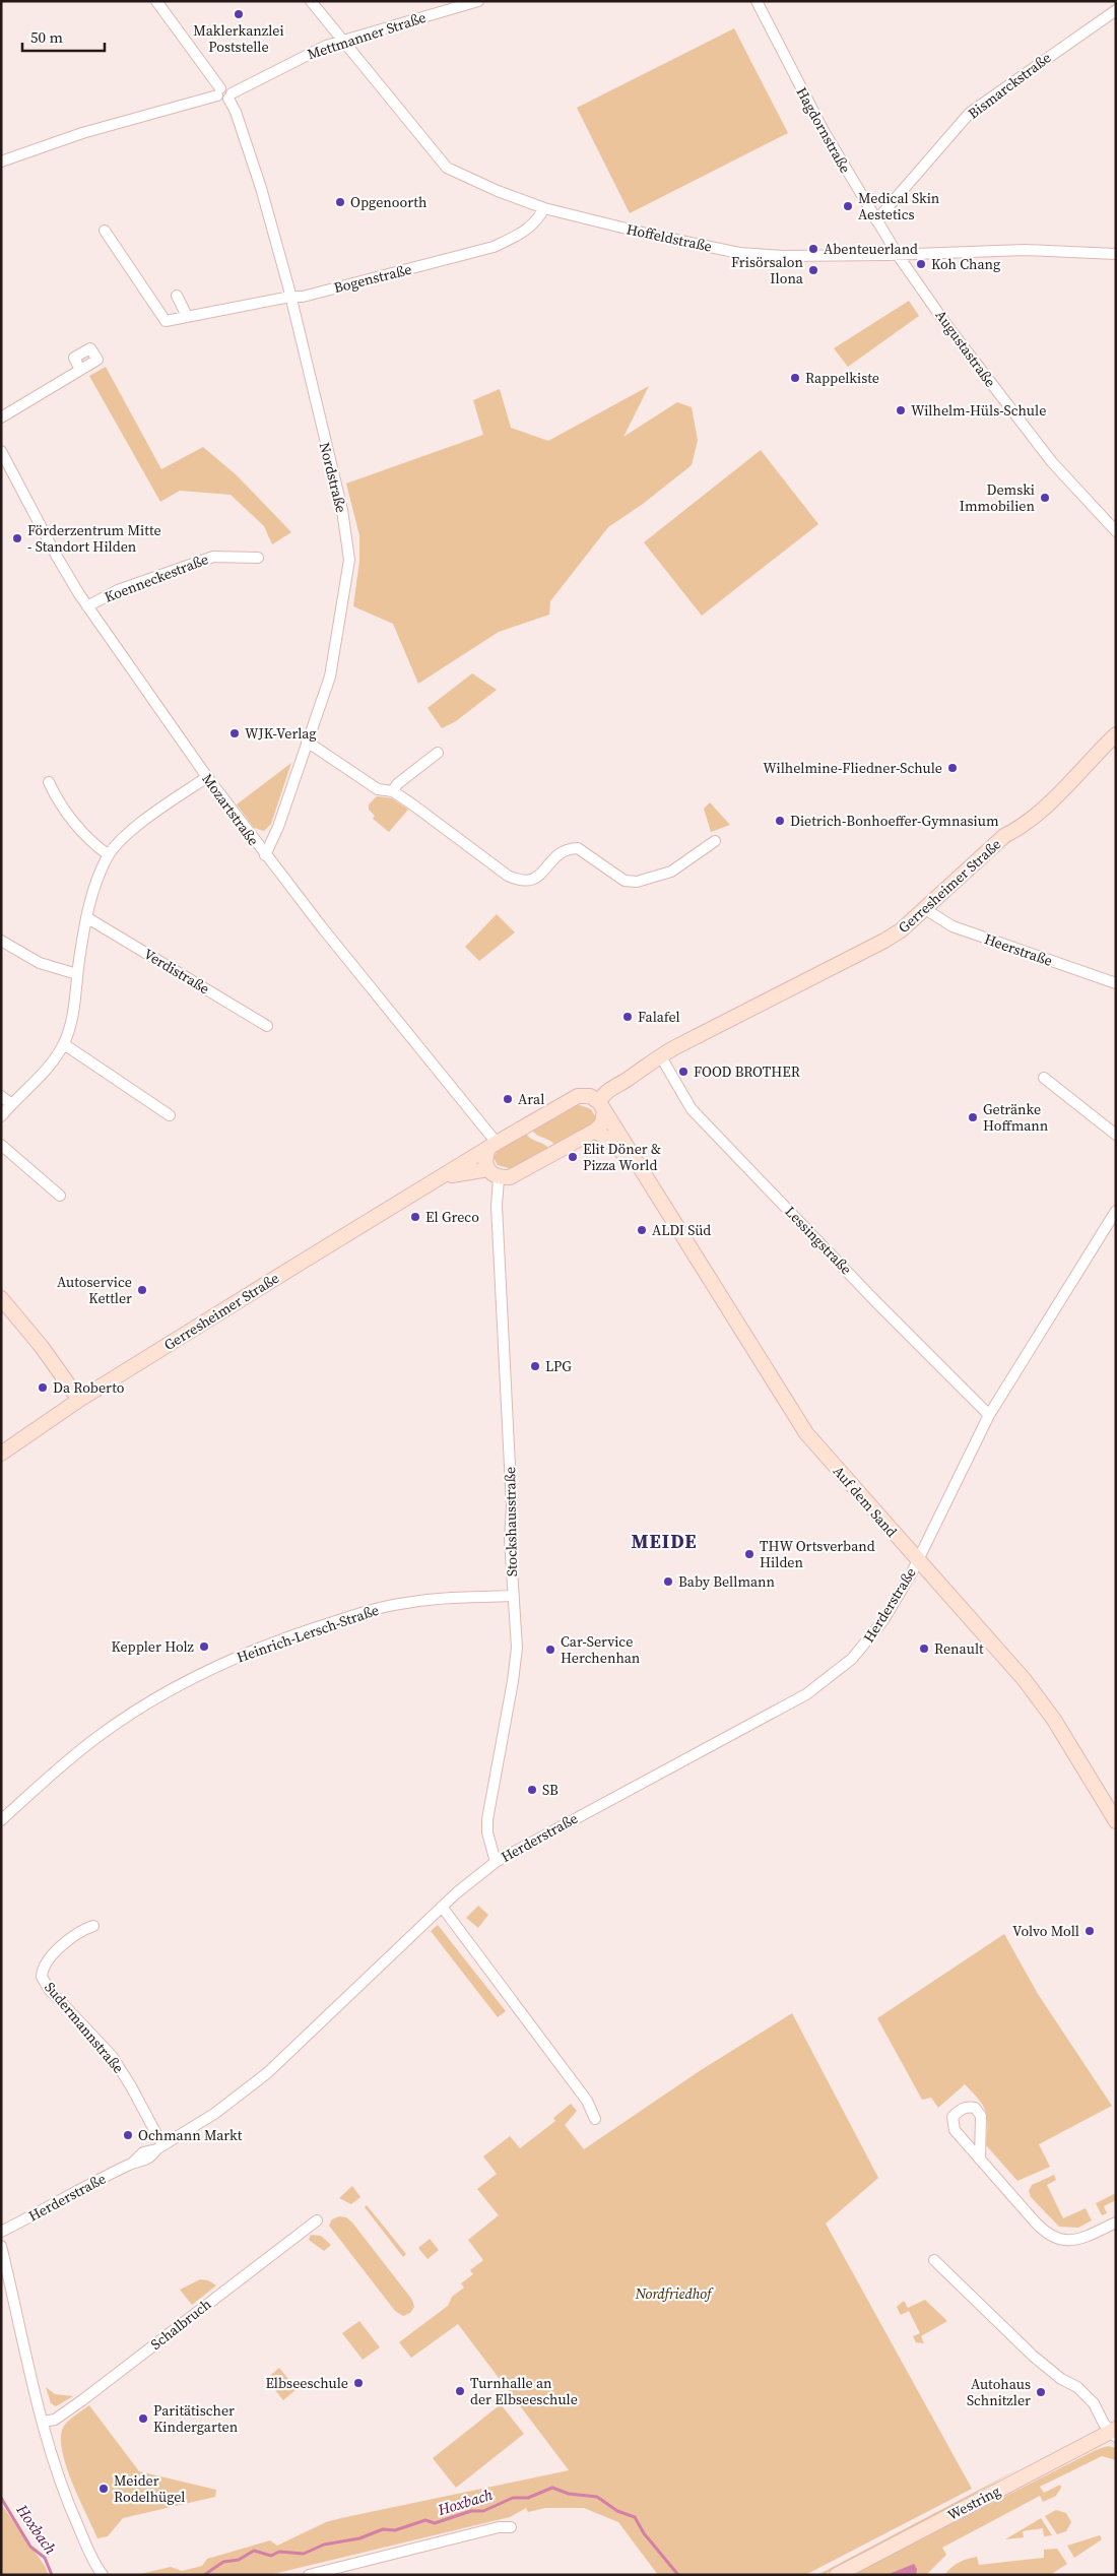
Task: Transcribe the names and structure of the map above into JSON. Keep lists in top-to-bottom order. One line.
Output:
{"streets":{"street":["Mettmanner Straße","Bismarckstraße","Hagdornstraße","Hoffeldstraße","Bogenstraße","Augustastraße","Nordstraße","Koenneckestraße","Mozartstraße","Gerresheimer Straße","Heerstraße","Verdistraße","Lessingstraße","Auf dem Sand","Stockshausstraße","Herderstraße","Heinrich-Lersch-Straße","Sudermannstraße","Schalbruch","Westring"]},"crossings":[["Mettmanner Straße","Hoffeldstraße"],["Mettmanner Straße","Nordstraße"],["Bismarckstraße","Hagdornstraße"],["Hagdornstraße","Hoffeldstraße"],["Hagdornstraße","Augustastraße"],["Hoffeldstraße","Bogenstraße"],["Hoffeldstraße","Augustastraße"],["Bogenstraße","Nordstraße"],["Nordstraße","Mozartstraße"],["Koenneckestraße","Mozartstraße"],["Mozartstraße","Gerresheimer Straße"],["Gerresheimer Straße","Heerstraße"],["Gerresheimer Straße","Lessingstraße"],["Gerresheimer Straße","Auf dem Sand"],["Gerresheimer Straße","Stockshausstraße"],["Lessingstraße","Herderstraße"],["Auf dem Sand","Herderstraße"],["Stockshausstraße","Herderstraße"],["Stockshausstraße","Heinrich-Lersch-Straße"],["Herderstraße","Sudermannstraße"]],"districts":["MEIDE"],"water":["Hoxbach"],"parks":["Nordfriedhof"],"places":["Maklerkanzlei Poststelle","Opgenoorth","Medical Skin Aestetics","Abenteuerland","Koh Chang","Frisörsalon Ilona","Rappelkiste","Wilhelm-Hüls-Schule","Demski Immobilien","Förderzentrum Mitte - Standort Hilden","WJK-Verlag","Wilhelmine-Fliedner-Schule","Dietrich-Bonhoeffer-Gymnasium","Falafel","FOOD BROTHER","Aral","Getränke Hoffmann","Elit Döner & Pizza World","El Greco","ALDI Süd","Autoservice Kettler","LPG","Da Roberto","THW Ortsverband Hilden","Baby Bellmann","Keppler Holz","Renault","Car-Service Herchenhan","SB","Volvo Moll","Ochmann Markt","Elbseeschule","Turnhalle an der Elbseeschule","Autohaus Schnitzler","Paritätischer Kindergarten","Meider Rodelhügel"],"scale_bar":"50 m"}
